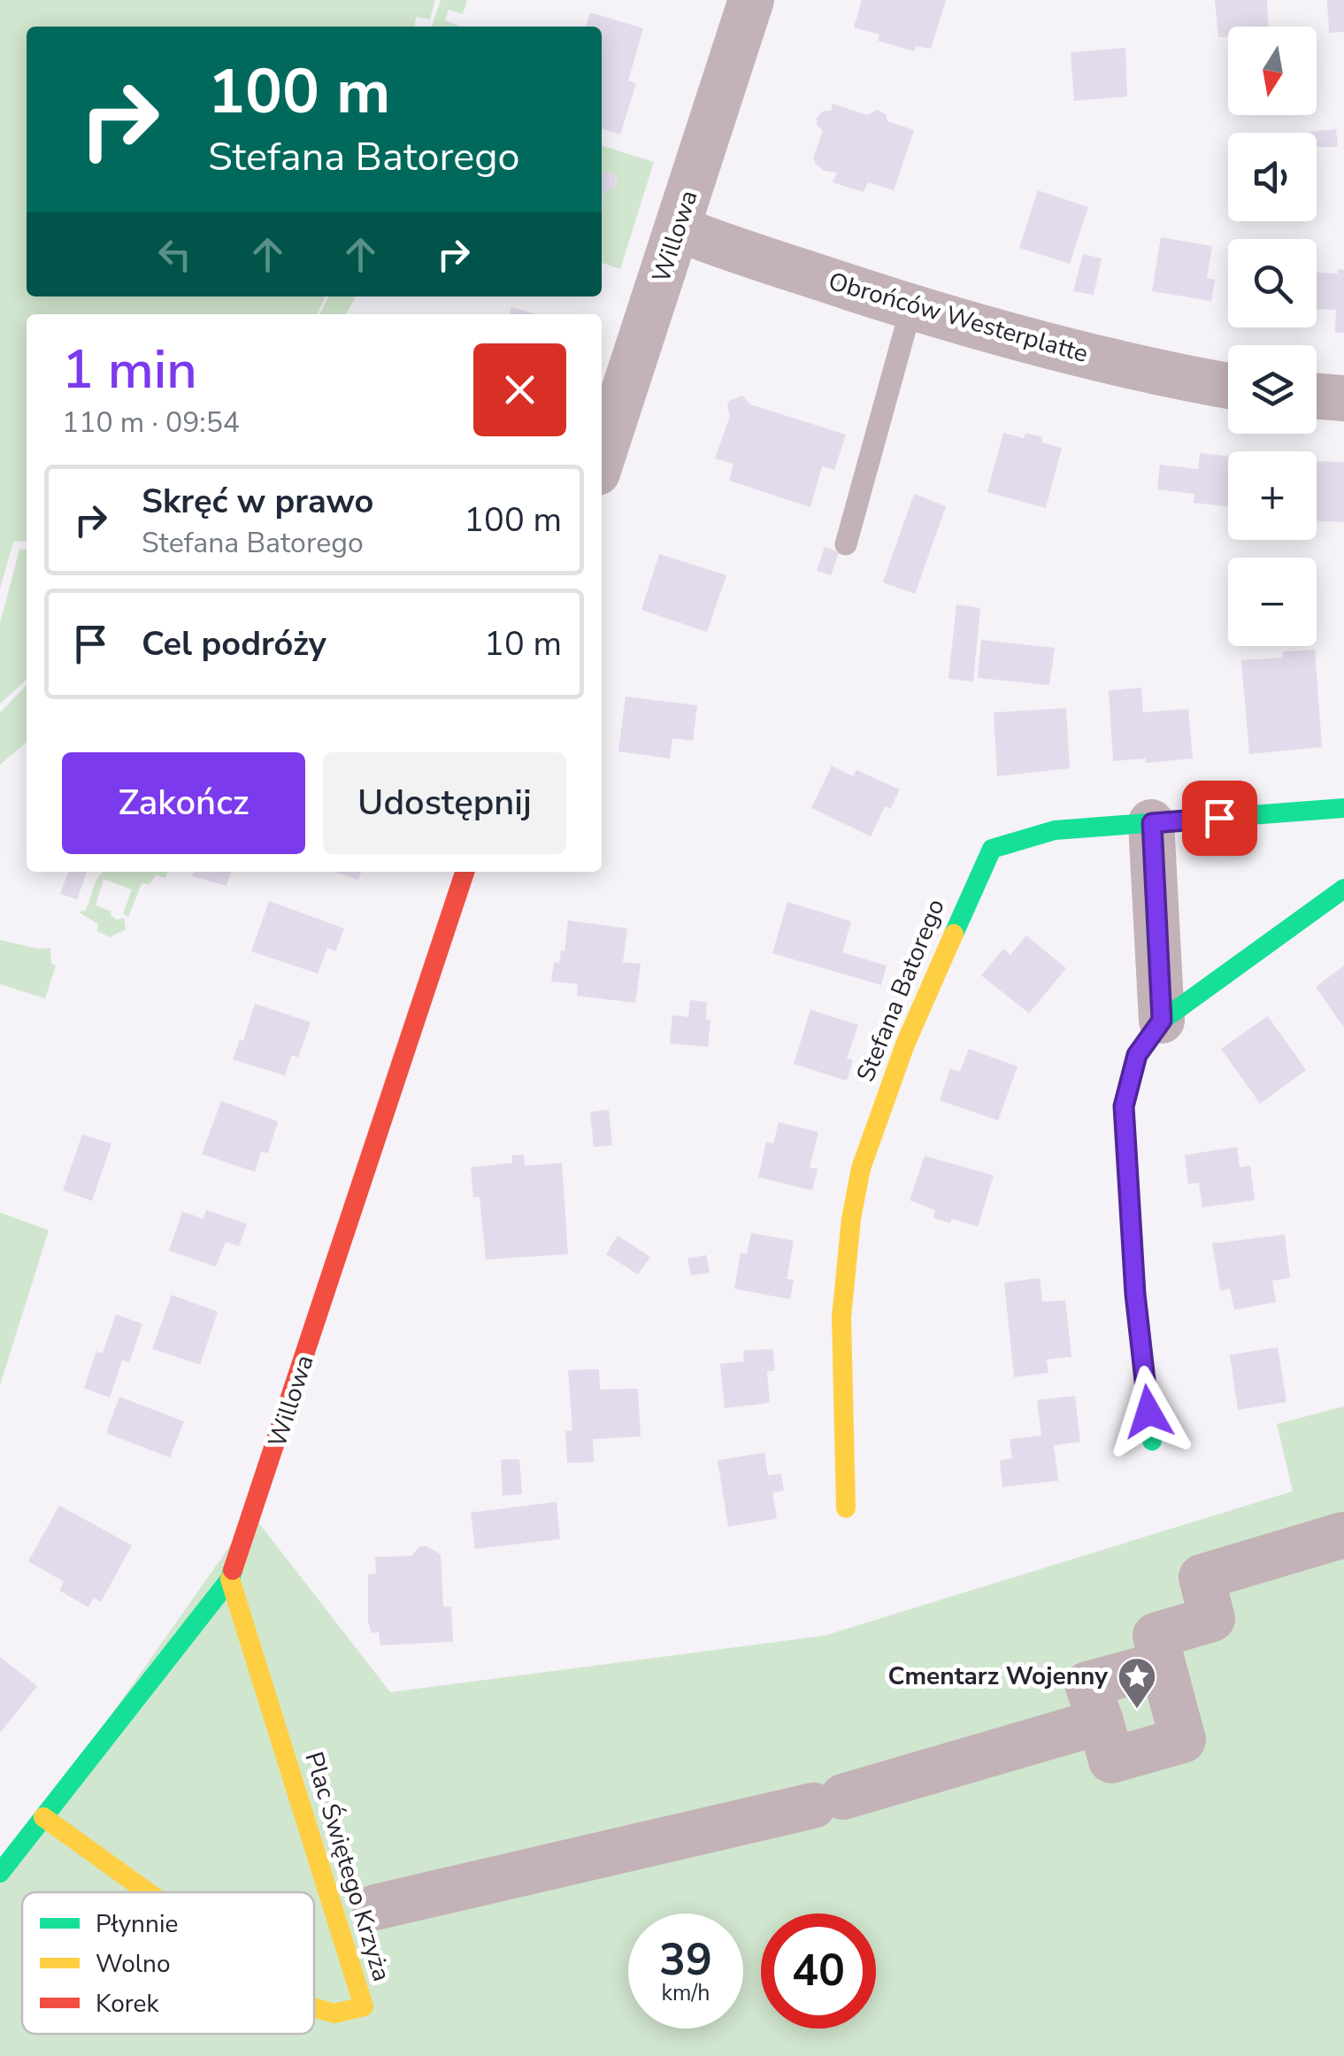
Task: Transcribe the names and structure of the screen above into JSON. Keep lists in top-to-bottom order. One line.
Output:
{"streets":{"street":["Willowa","Obrońców Westerplatte","Stefana Batorego","Plac Świętego Krzyża"]},"crossings":[["Willowa","Obrońców Westerplatte"],["Willowa","Plac Świętego Krzyża"]],"places":{"place":["Cmentarz Wojenny"]},"legend":["Płynnie","Wolno","Korek"],"north":"bottom","page":{"map_buttons":["+","−"],"turn":["100 m","Stefana Batorego"],"heading":["1 min","110 m · 09:54"],"list":[{"name":"Skręć w prawo","note":"Stefana Batorego","value":"100 m"},{"name":"Cel podróży","value":"10 m"}],"buttons":["Zakończ","Udostępnij"],"speed":"39 km/h","limit":"40"}}
